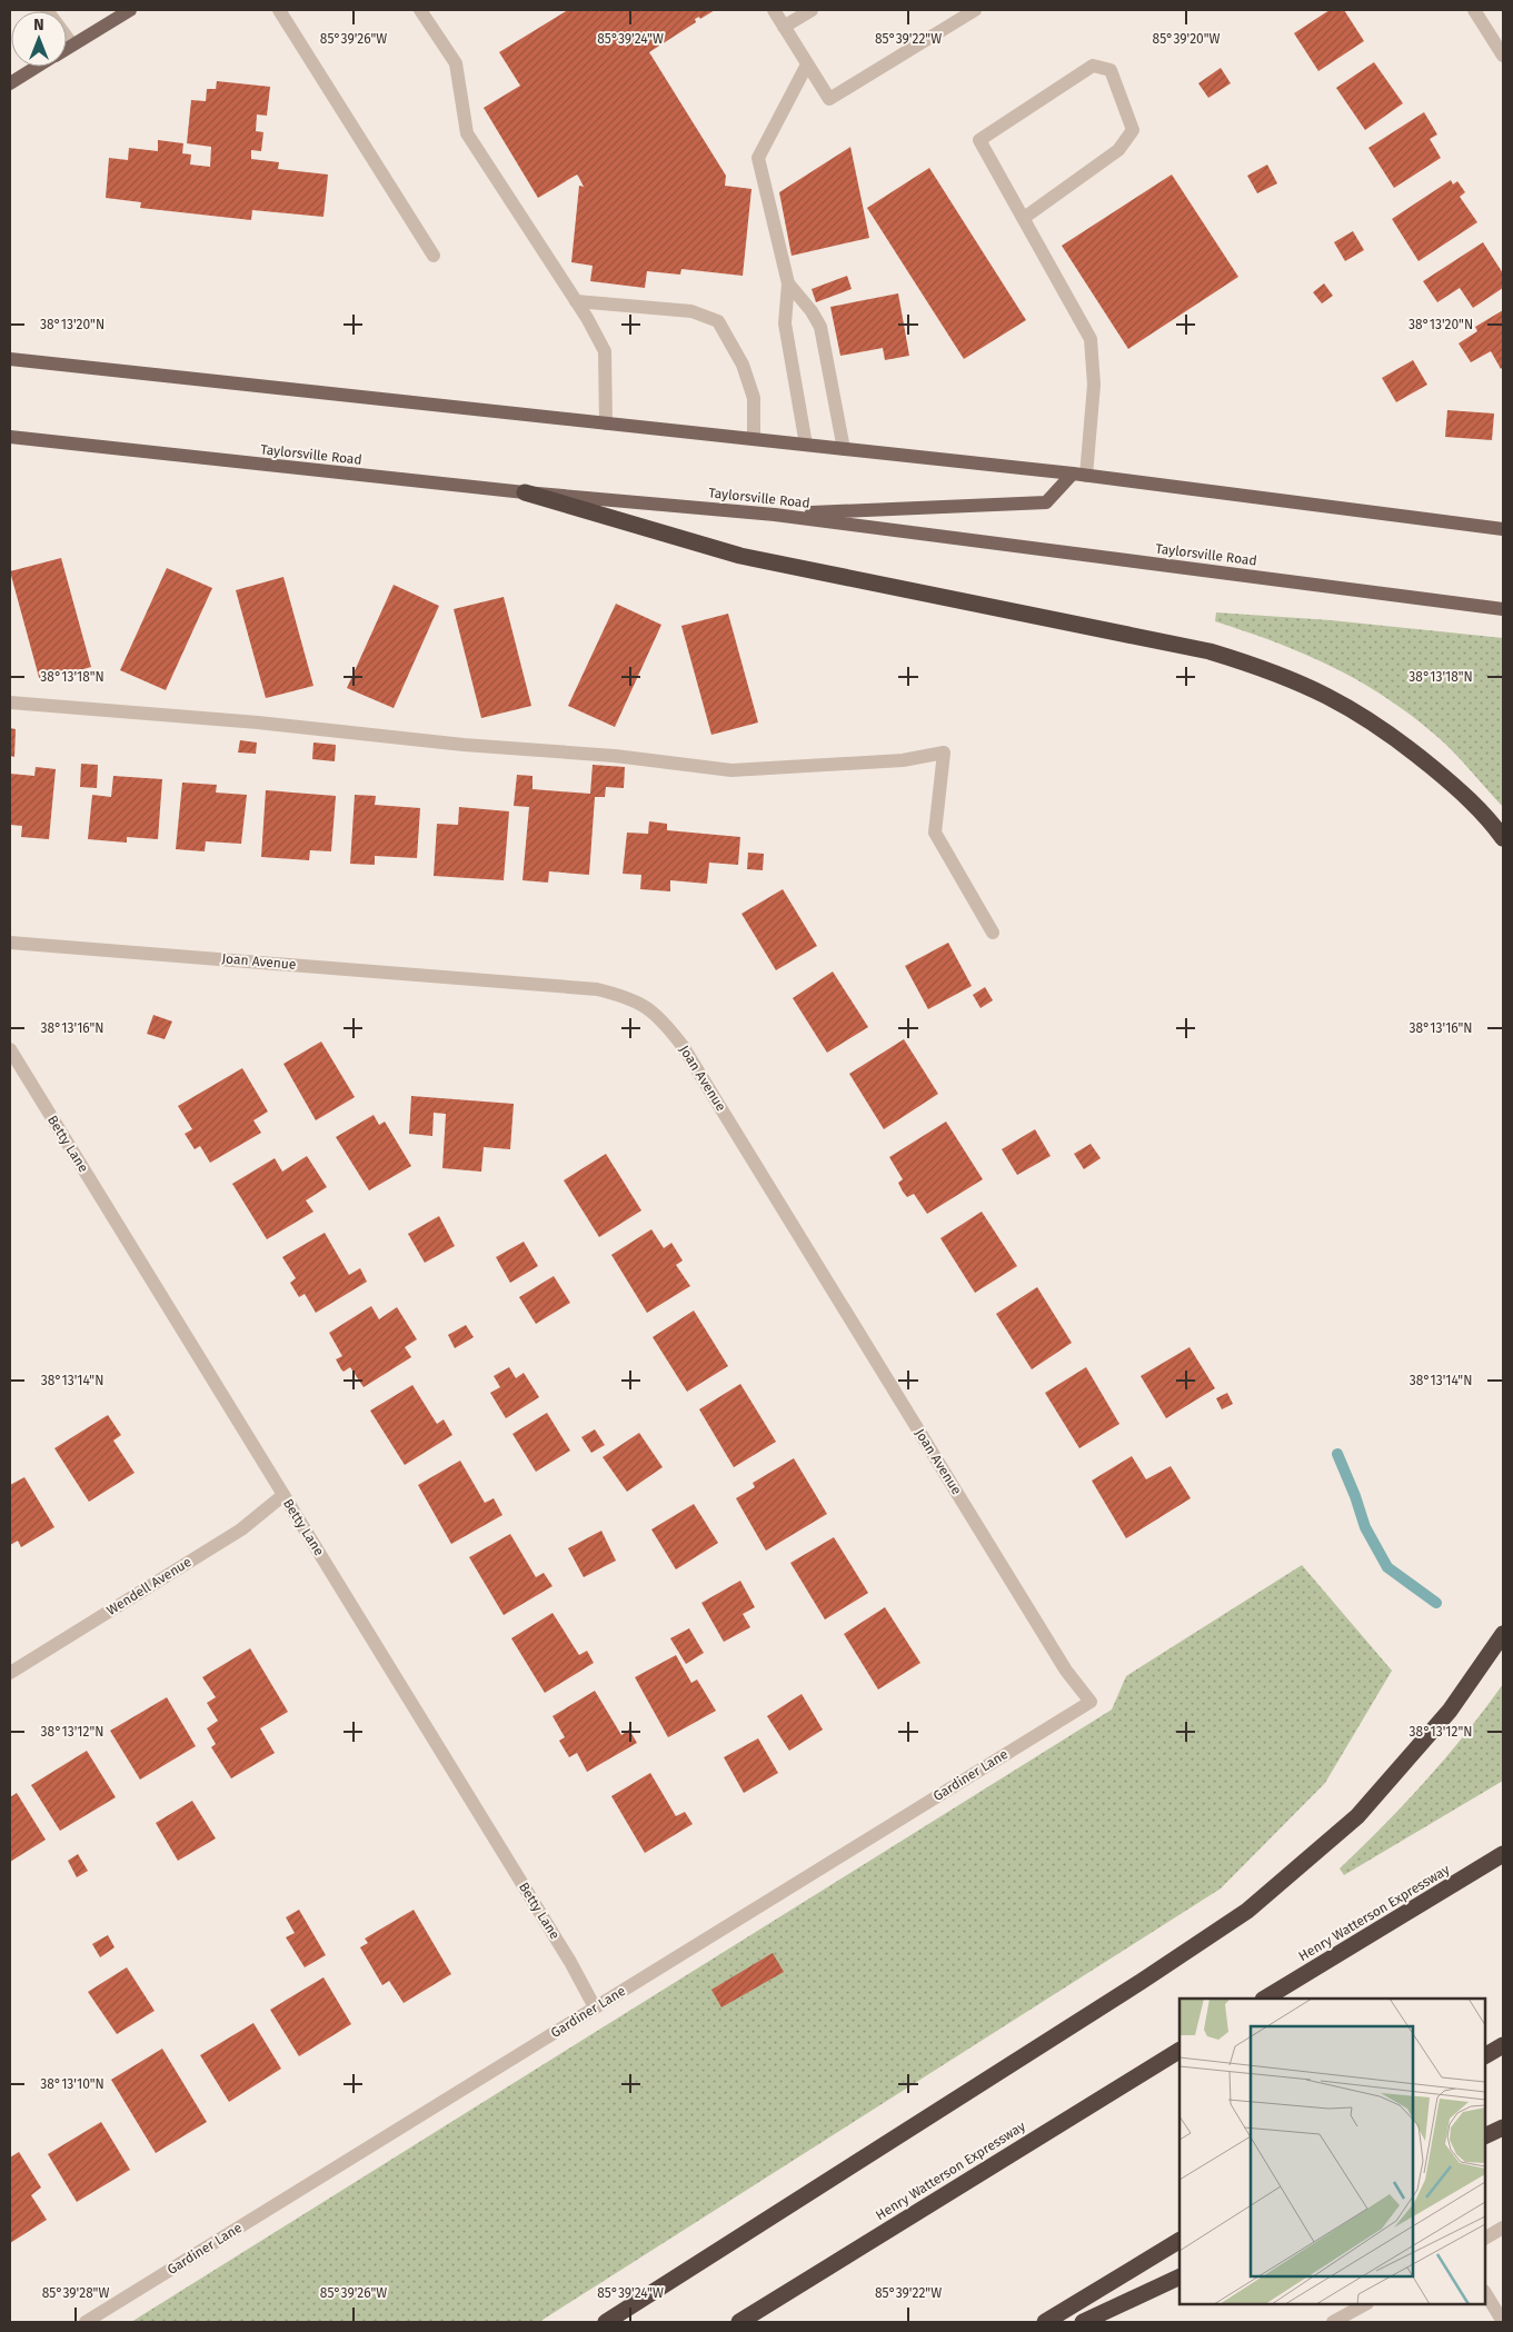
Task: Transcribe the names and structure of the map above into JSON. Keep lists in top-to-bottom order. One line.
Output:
{"streets":{"highway":["Henry Watterson Expressway"],"main road":["Taylorsville Road"],"street":["Joan Avenue","Betty Lane","Wendell Avenue","Gardiner Lane"]},"crossings":[["Joan Avenue","Gardiner Lane"],["Betty Lane","Wendell Avenue"],["Betty Lane","Gardiner Lane"]],"north":"top","coordinates":["85°39'26\"W","85°39'24\"W","85°39'22\"W","85°39'20\"W","38°13'20\"N","38°13'18\"N","38°13'16\"N","38°13'14\"N","38°13'12\"N","38°13'10\"N","85°39'28\"W"]}
